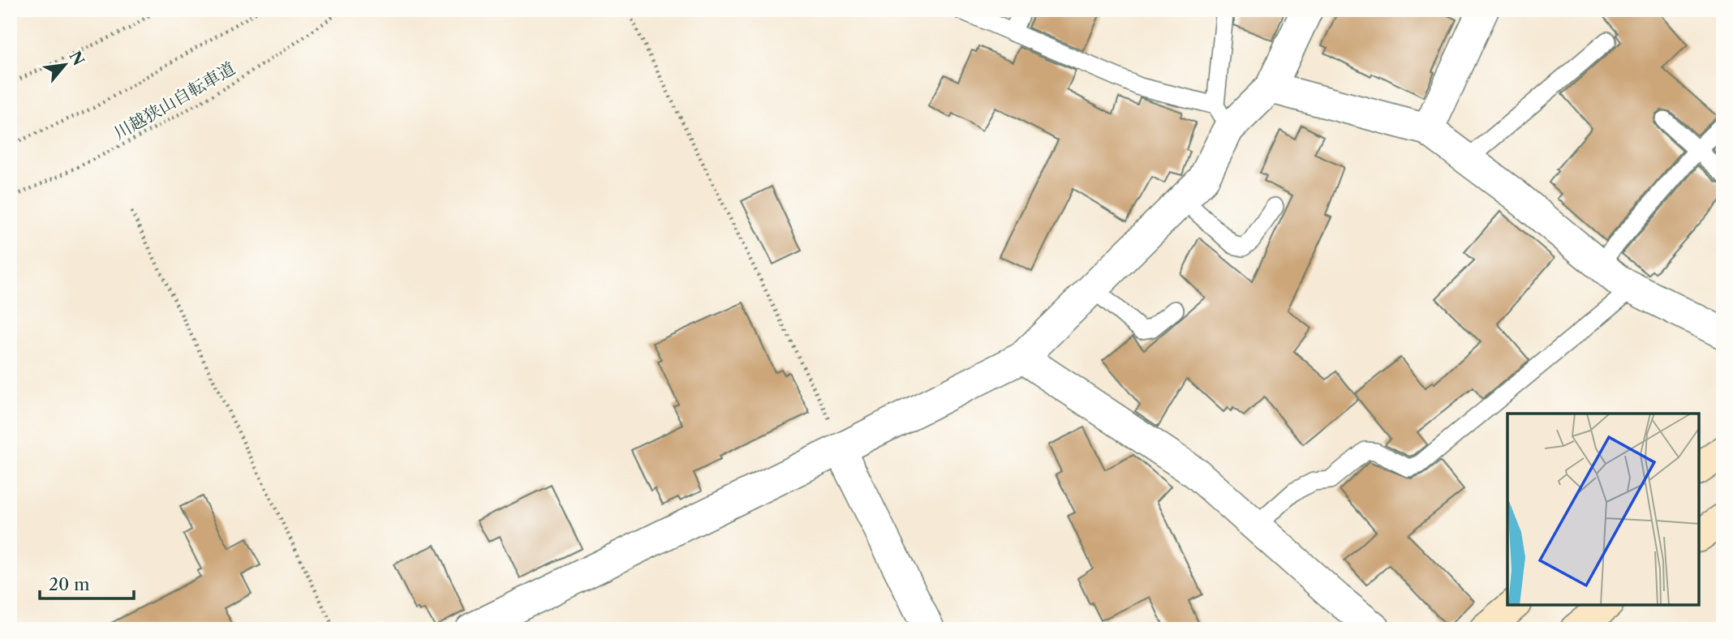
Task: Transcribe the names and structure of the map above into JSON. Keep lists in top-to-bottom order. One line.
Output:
{"streets":{"path":["川越狭山自転車道"]},"scale_bar":"20 m","north":"top right"}
